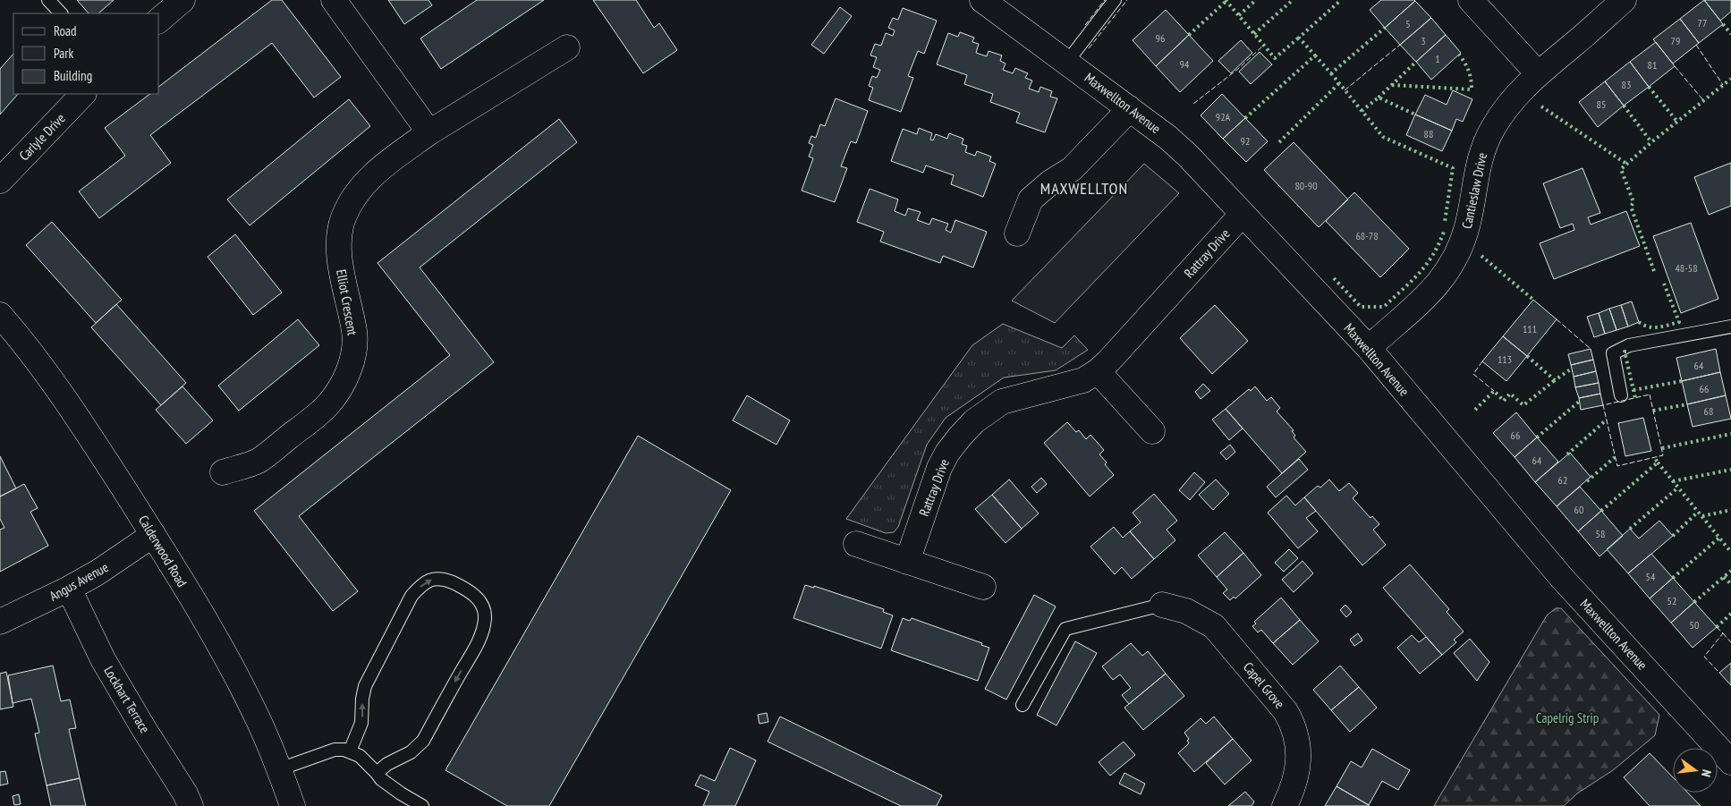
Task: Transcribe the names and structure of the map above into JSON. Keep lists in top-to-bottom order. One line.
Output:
{"streets":{"street":["Maxwellton Avenue","Carlyle Drive","Cantieslaw Drive","Rattray Drive","Elliot Crescent","Calderwood Road","Angus Avenue","Capel Grove","Lockhart Terrace"]},"crossings":[["Maxwellton Avenue","Cantieslaw Drive"],["Maxwellton Avenue","Rattray Drive"],["Calderwood Road","Angus Avenue"],["Angus Avenue","Lockhart Terrace"]],"districts":["MAXWELLTON"],"parks":["Capelrig Strip"],"house_numbers":["77","5","96","3","79","1","94","81","83","85","92A","88","92","80-90","68-78","48-58","111","113","64","66","68","66","64","62","60","58","54","52","50"],"legend":["Road","Park","Building"],"north":"right"}
